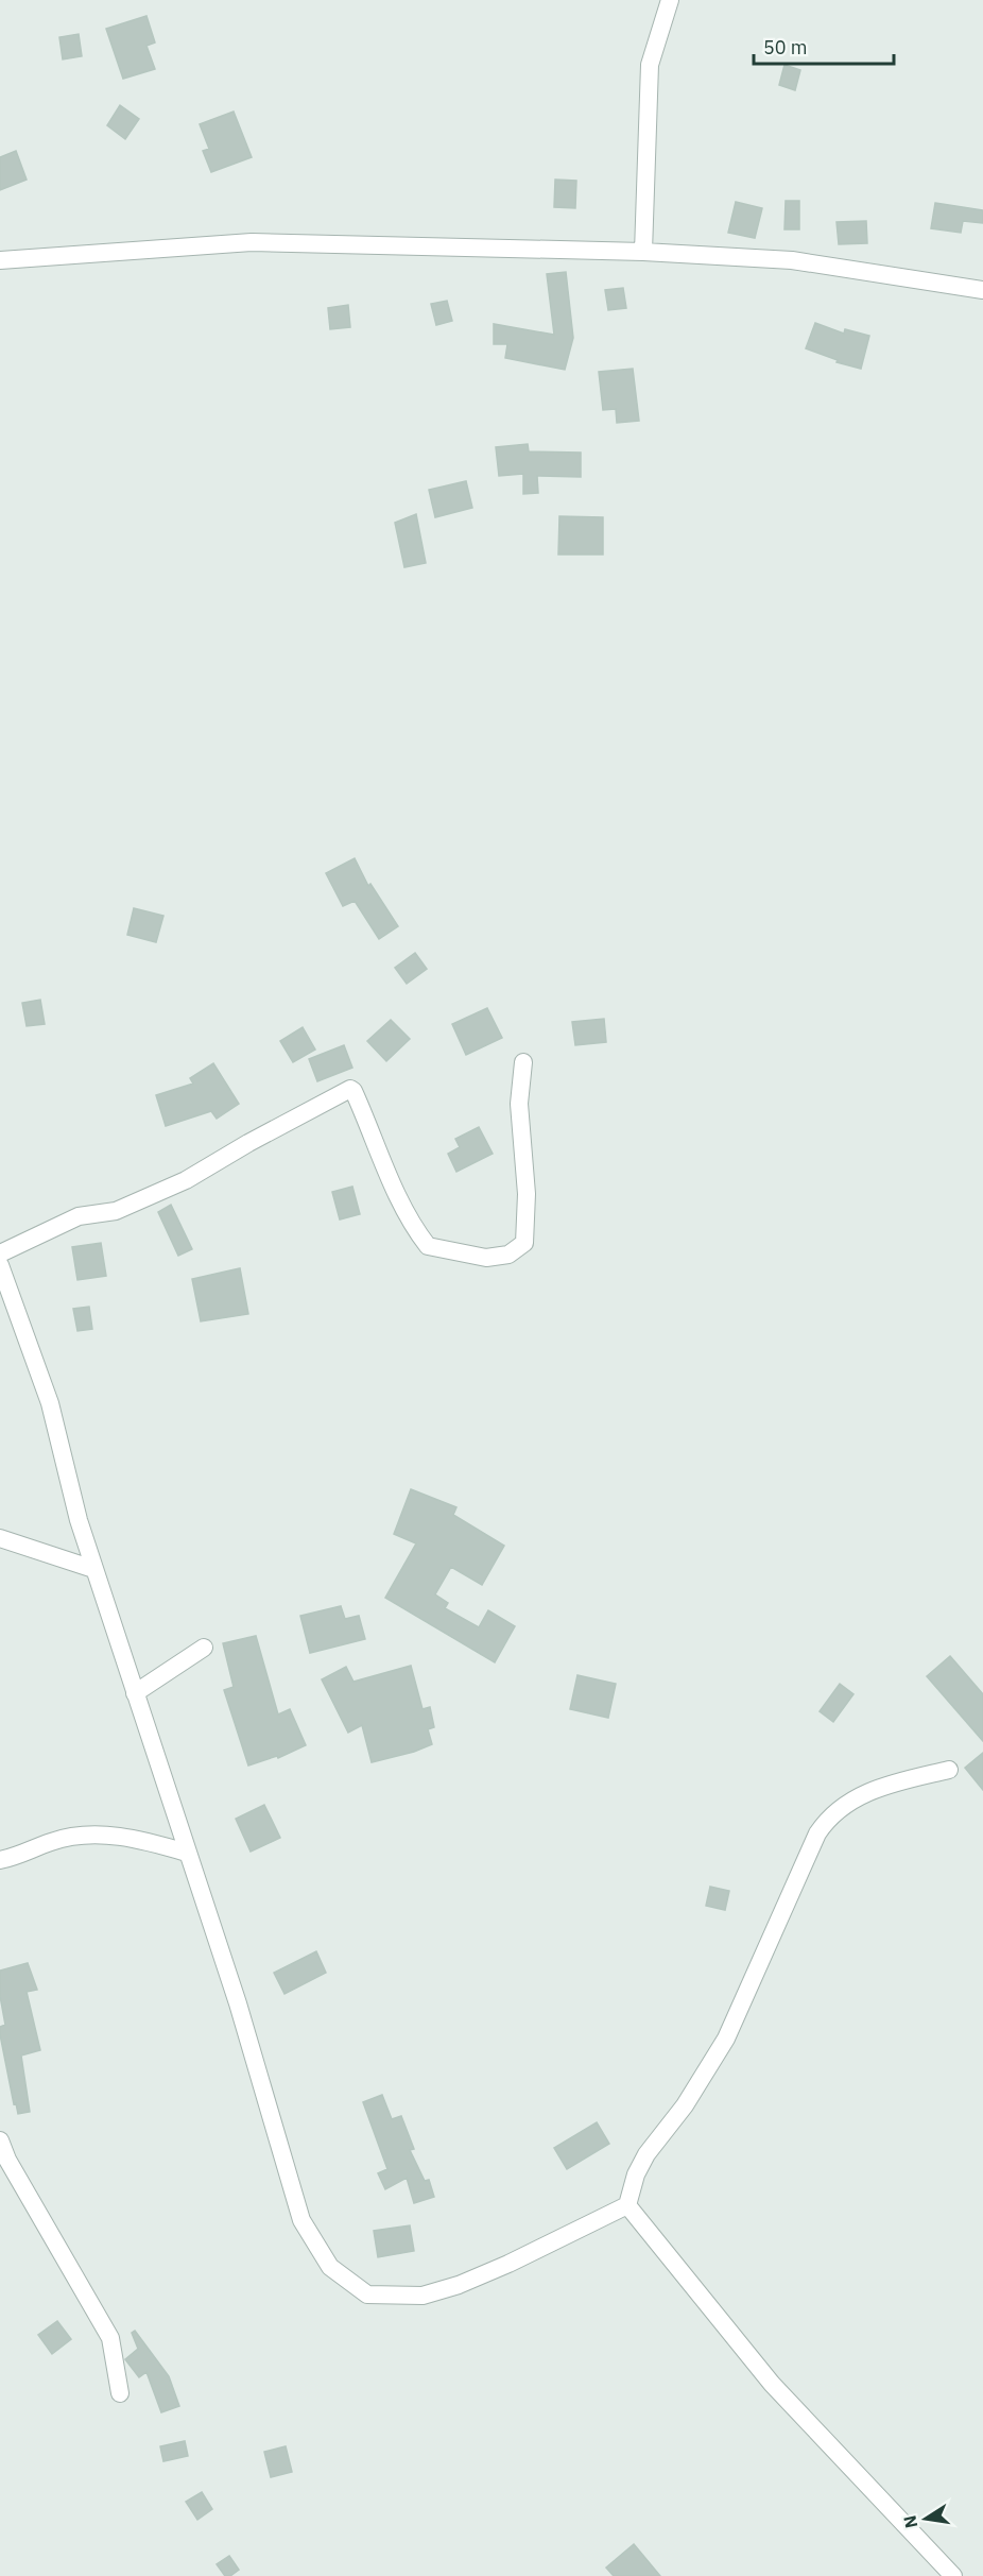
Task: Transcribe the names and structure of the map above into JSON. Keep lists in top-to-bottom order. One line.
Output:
{"scale_bar":"50 m","north":"left"}
